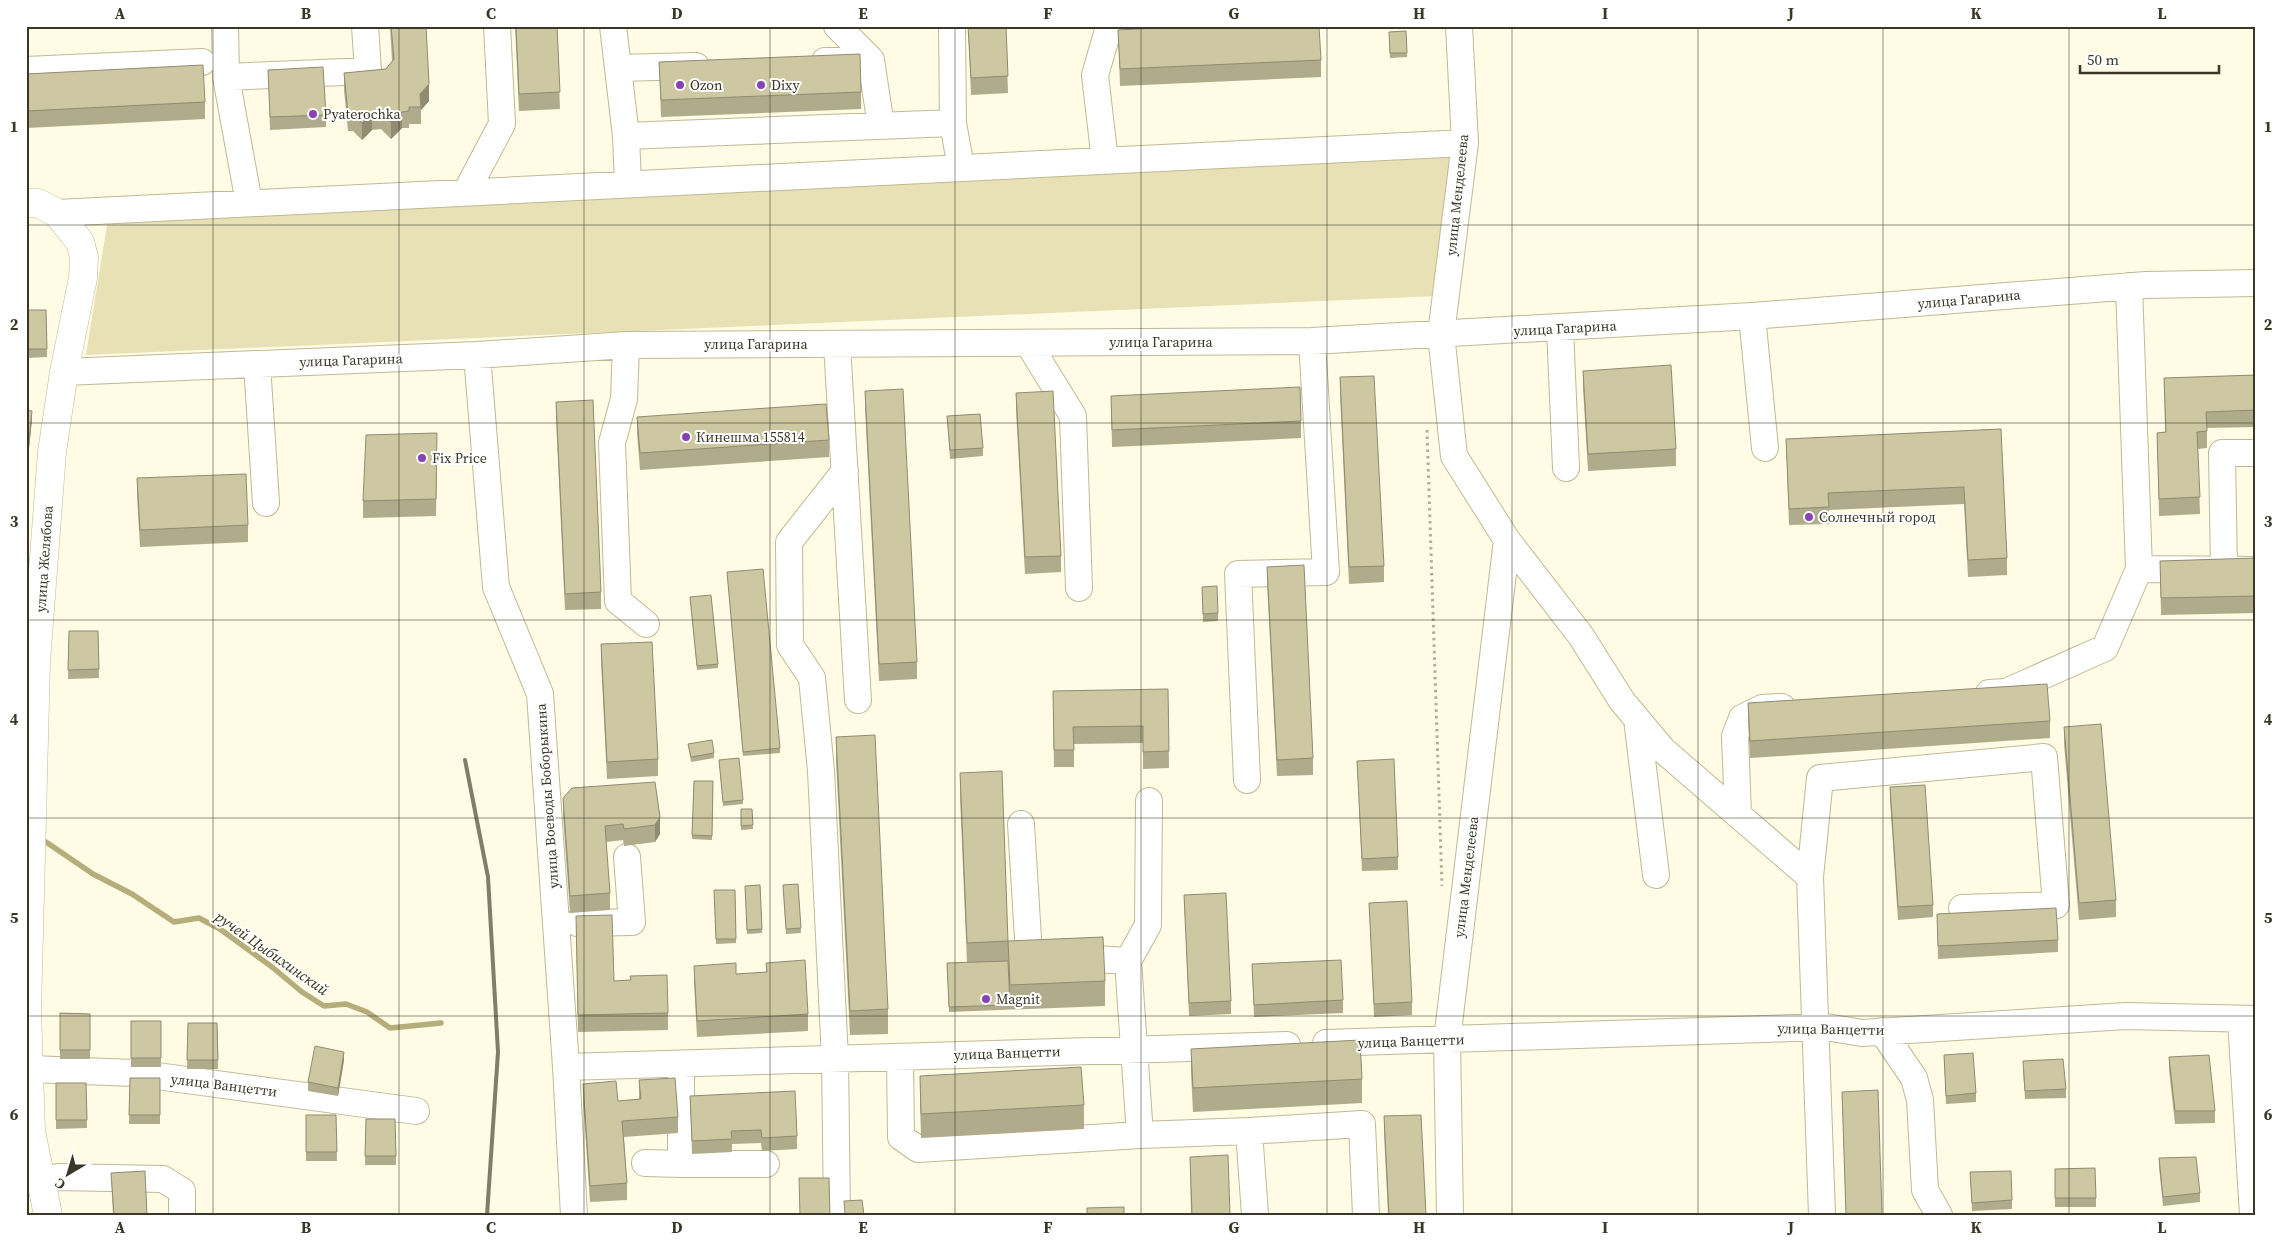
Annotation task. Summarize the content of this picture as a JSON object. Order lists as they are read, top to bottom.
{
  "streets": {
    "main road": ["улица Желябова"],
    "street": [
      "улица Менделеева",
      "улица Гагарина",
      "улица Воеводы Боборыкина",
      "улица Ванцетти"
    ]
  },
  "crossings": [
    ["улица Менделеева", "улица Гагарина"],
    ["улица Менделеева", "улица Ванцетти"],
    ["улица Гагарина", "улица Желябова"],
    ["улица Гагарина", "улица Воеводы Боборыкина"],
    ["улица Желябова", "улица Ванцетти"],
    ["улица Воеводы Боборыкина", "улица Ванцетти"]
  ],
  "water": ["ручей Цыбихинский"],
  "places": [
    "Ozon",
    "Dixy",
    "Pyaterochka",
    "Кинешма 155814",
    "Fix Price",
    "Солнечный город",
    "Magnit"
  ],
  "scale_bar": "50 m",
  "north": "bottom left",
  "grid": {
    "columns": [
      "A",
      "B",
      "C",
      "D",
      "E",
      "F",
      "G",
      "H",
      "I",
      "J",
      "K",
      "L"
    ],
    "rows": [
      "1",
      "2",
      "3",
      "4",
      "5",
      "6"
    ]
  }
}
